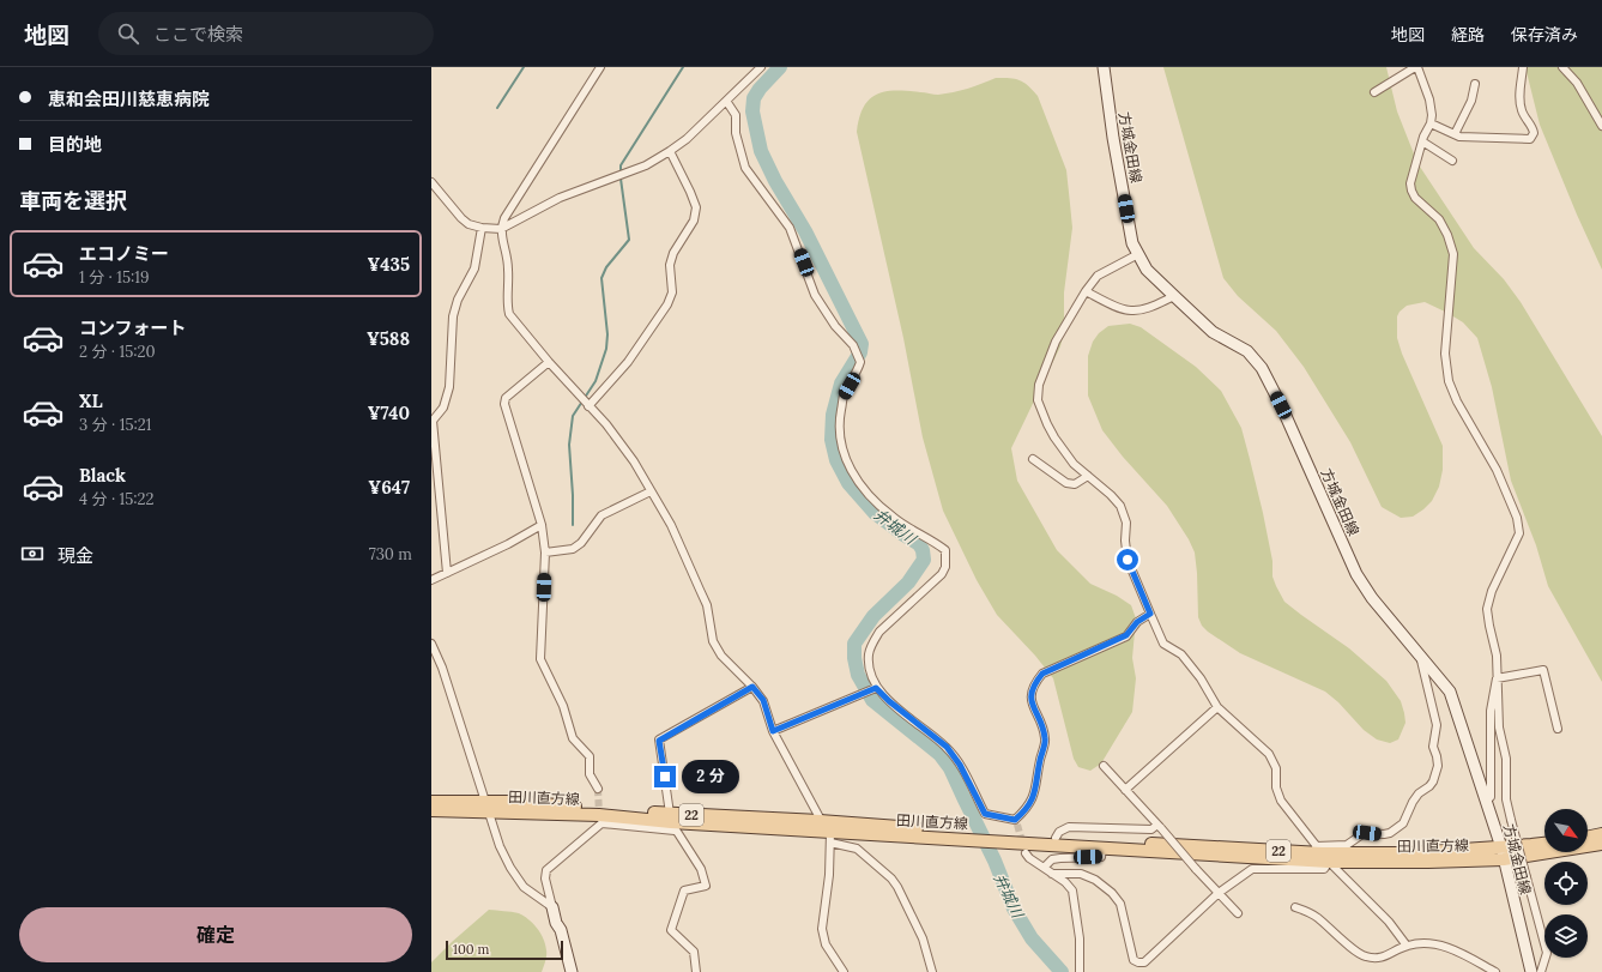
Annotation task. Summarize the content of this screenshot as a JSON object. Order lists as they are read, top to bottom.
{
  "streets": {
    "main road": ["方城金田線", "田川直方線", "22"]
  },
  "crossings": [
    ["方城金田線", "田川直方線"]
  ],
  "water": ["弁城川"],
  "scale_bar": "100 m",
  "north": "bottom right",
  "page": {
    "header": "地図",
    "search": "ここで検索",
    "nav": ["地図", "経路", "保存済み"],
    "banner": ["恵和会田川慈恵病院", "目的地"],
    "heading": "車両を選択",
    "list": [
      {
        "name": "エコノミー",
        "note": "1 分 · 15:19",
        "value": "¥435"
      },
      {
        "name": "コンフォート",
        "note": "2 分 · 15:20",
        "value": "¥588"
      },
      {
        "name": "XL",
        "note": "3 分 · 15:21",
        "value": "¥740"
      },
      {
        "name": "Black",
        "note": "4 分 · 15:22",
        "value": "¥647"
      }
    ],
    "pay": ["現金", "730 m"],
    "bubble": "2 分",
    "buttons": "確定",
    "scale": "100 m"
  }
}
